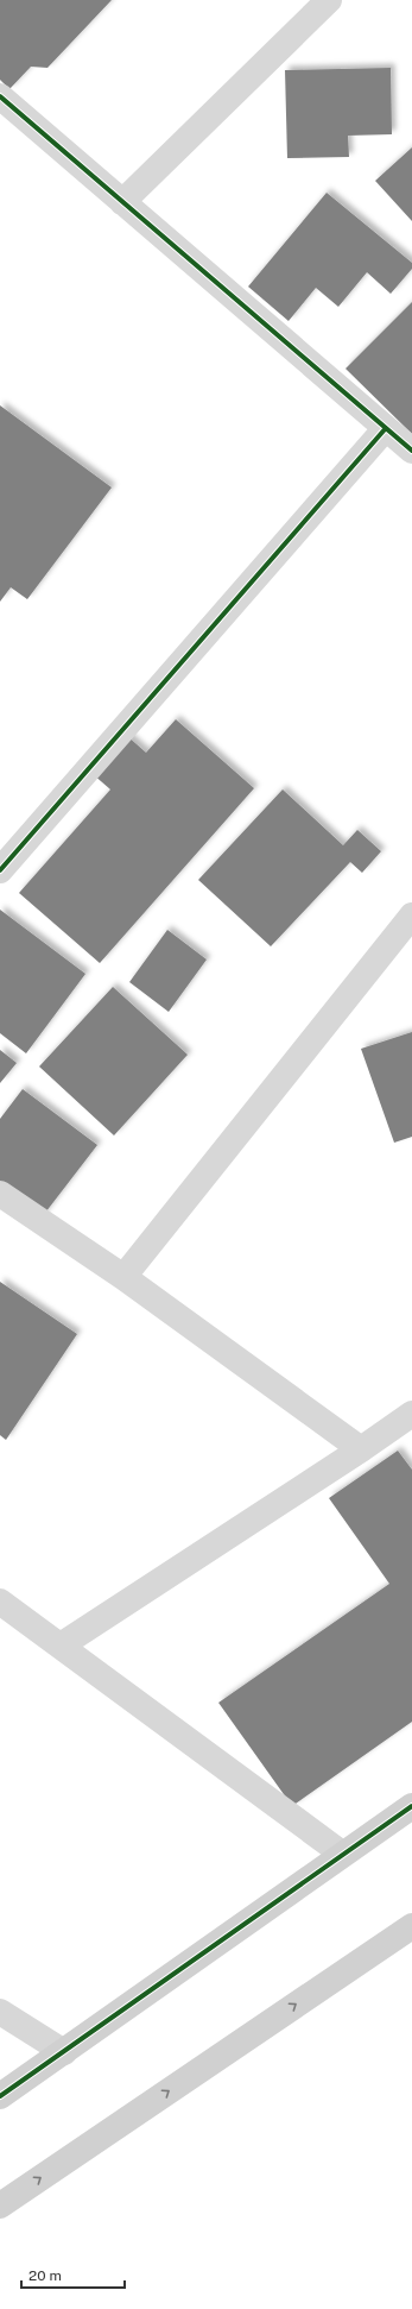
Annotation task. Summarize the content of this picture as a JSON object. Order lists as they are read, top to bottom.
{
  "scale_bar": "20 m"
}
